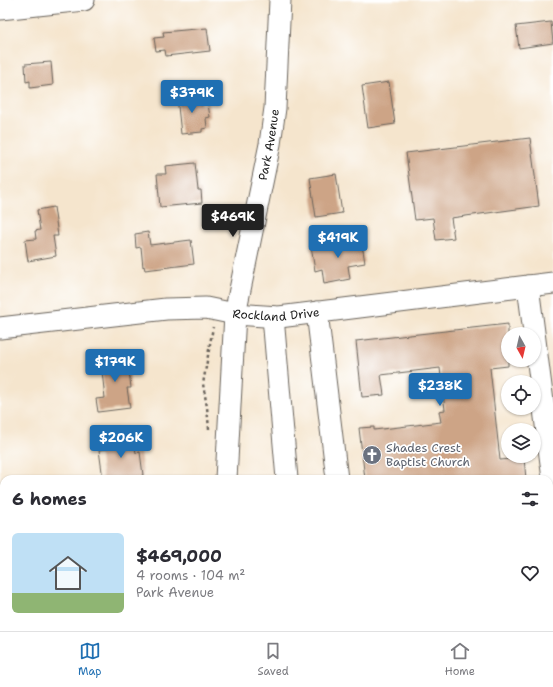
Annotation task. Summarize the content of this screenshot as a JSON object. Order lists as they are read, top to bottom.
{
  "streets": {
    "street": ["Park Avenue", "Rockland Drive"]
  },
  "crossings": [
    ["Park Avenue", "Rockland Drive"]
  ],
  "places": {
    "church": ["Shades Crest Baptist Church"]
  },
  "north": "bottom",
  "page": {
    "price": [
      "$379K",
      "$469K",
      "$419K",
      "$179K",
      "$238K",
      "$206K"
    ],
    "heading": "6 homes",
    "list": [
      {
        "name": "$469,000",
        "note": "4 rooms · 104 m² · Park Avenue"
      }
    ],
    "tabs": ["Map", "Saved", "Home"]
  }
}
